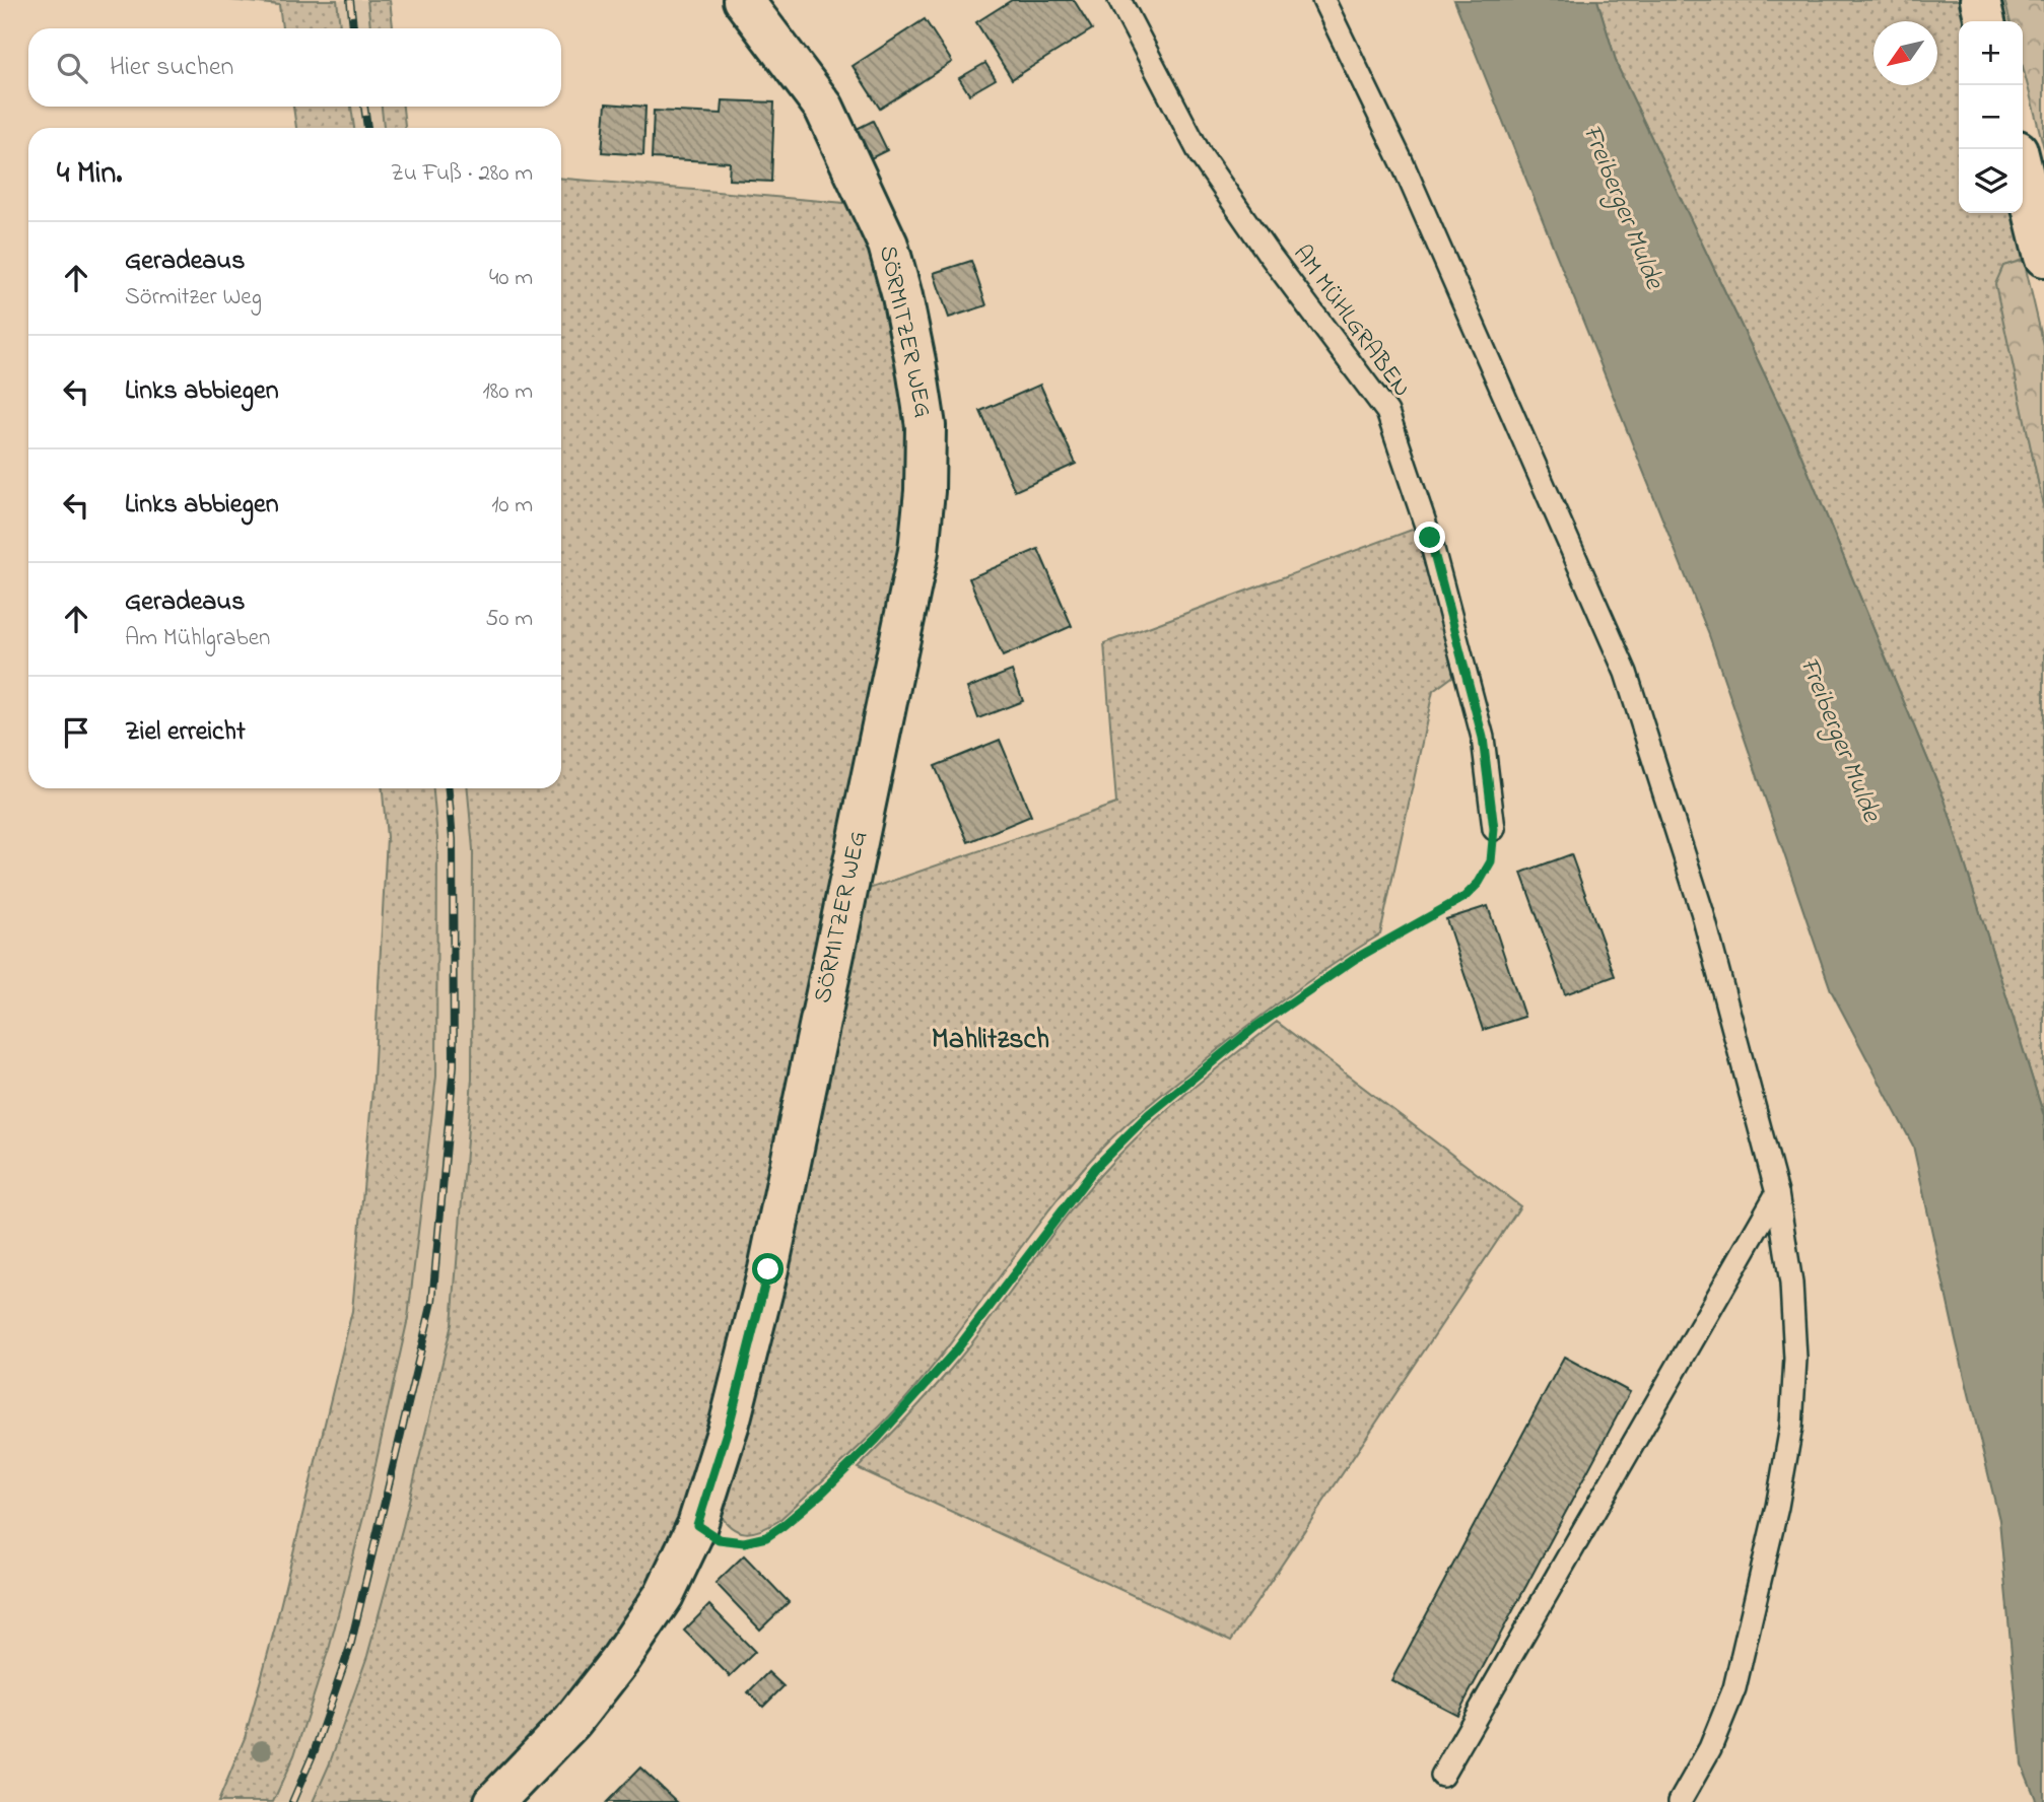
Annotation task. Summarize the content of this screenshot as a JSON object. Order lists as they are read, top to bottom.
{
  "streets": {
    "street": ["SÖRMITZER WEG"],
    "lane": ["AM MÜHLGRABEN"]
  },
  "districts": ["Mahlitzsch"],
  "water": ["Freiberger Mulde"],
  "north": "bottom left",
  "page": {
    "map_buttons": ["+", "−"],
    "search": "Hier suchen",
    "heading": ["4 Min.", "Zu Fuß · 280 m"],
    "list": [
      ["Geradeaus", "Sörmitzer Weg", "40 m"],
      ["Links abbiegen", "180 m"],
      ["Links abbiegen", "10 m"],
      ["Geradeaus", "Am Mühlgraben", "50 m"],
      "Ziel erreicht"
    ]
  }
}
